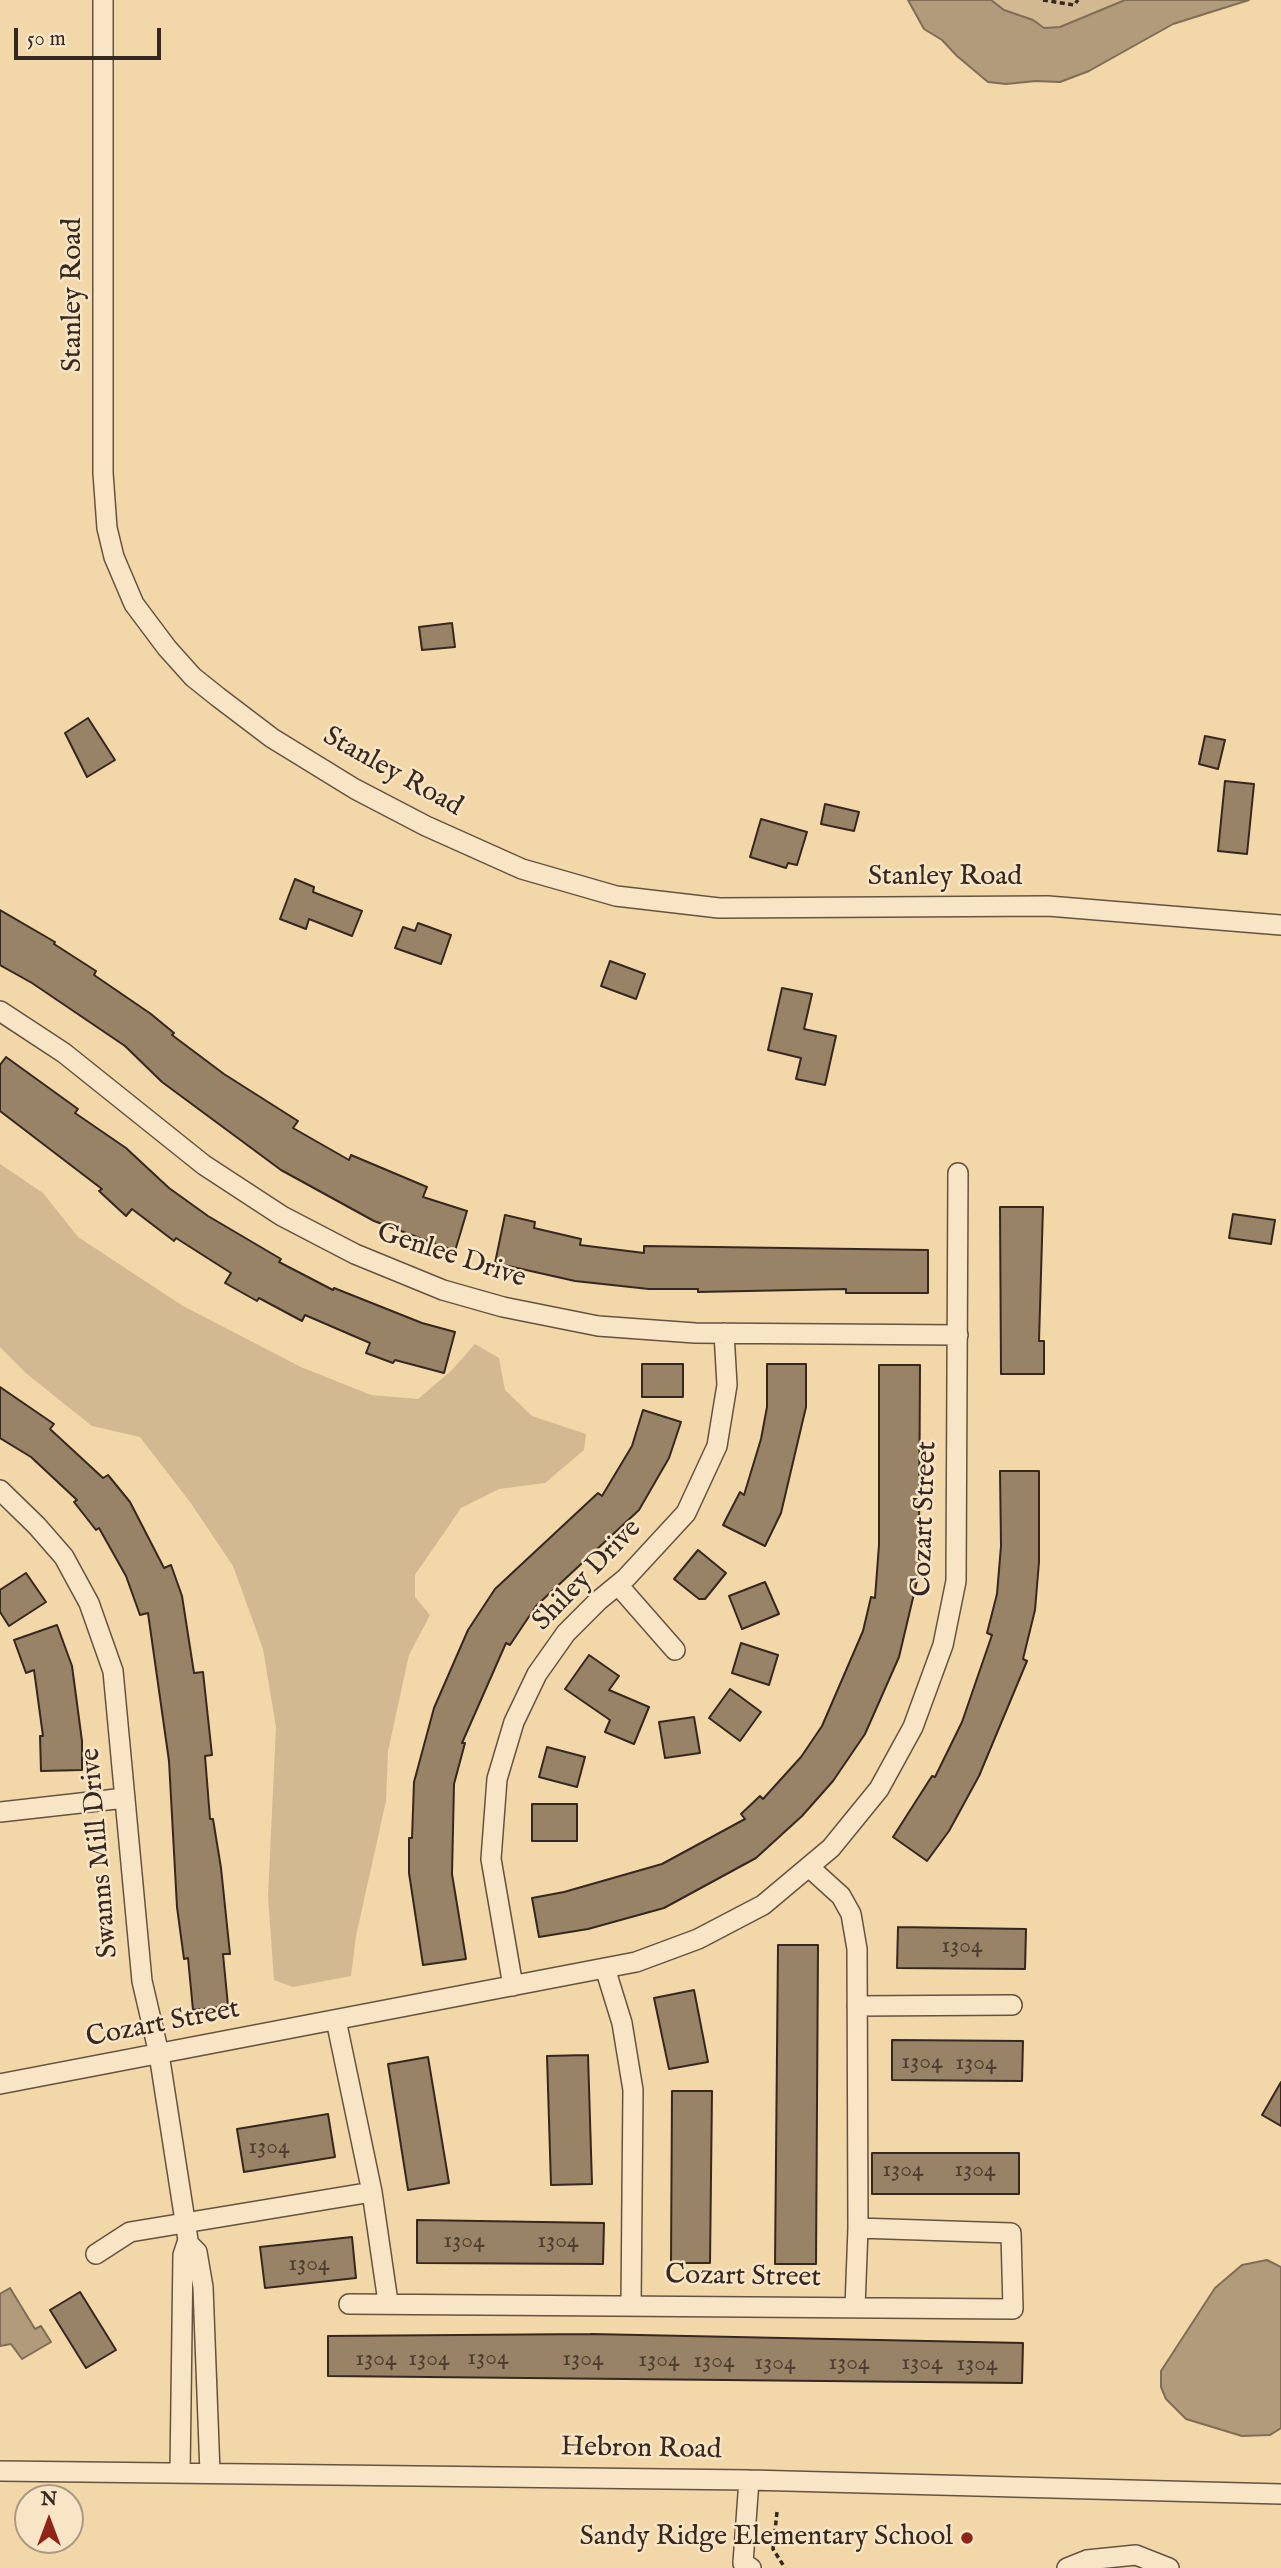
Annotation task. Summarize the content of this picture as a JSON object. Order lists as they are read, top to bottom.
{
  "streets": {
    "street": [
      "Stanley Road",
      "Genlee Drive",
      "Cozart Street",
      "Shiley Drive",
      "Swanns Mill Drive",
      "Hebron Road"
    ]
  },
  "crossings": [
    ["Genlee Drive", "Cozart Street"],
    ["Genlee Drive", "Shiley Drive"],
    ["Cozart Street", "Shiley Drive"],
    ["Cozart Street", "Swanns Mill Drive"],
    ["Swanns Mill Drive", "Hebron Road"]
  ],
  "places": ["Sandy Ridge Elementary School"],
  "house_numbers": [
    "1304",
    "1304",
    "1304",
    "1304",
    "1304",
    "1304",
    "1304",
    "1304",
    "1304",
    "1304",
    "1304",
    "1304",
    "1304",
    "1304",
    "1304",
    "1304",
    "1304",
    "1304",
    "1304"
  ],
  "scale_bar": "50 m",
  "north": "top"
}
